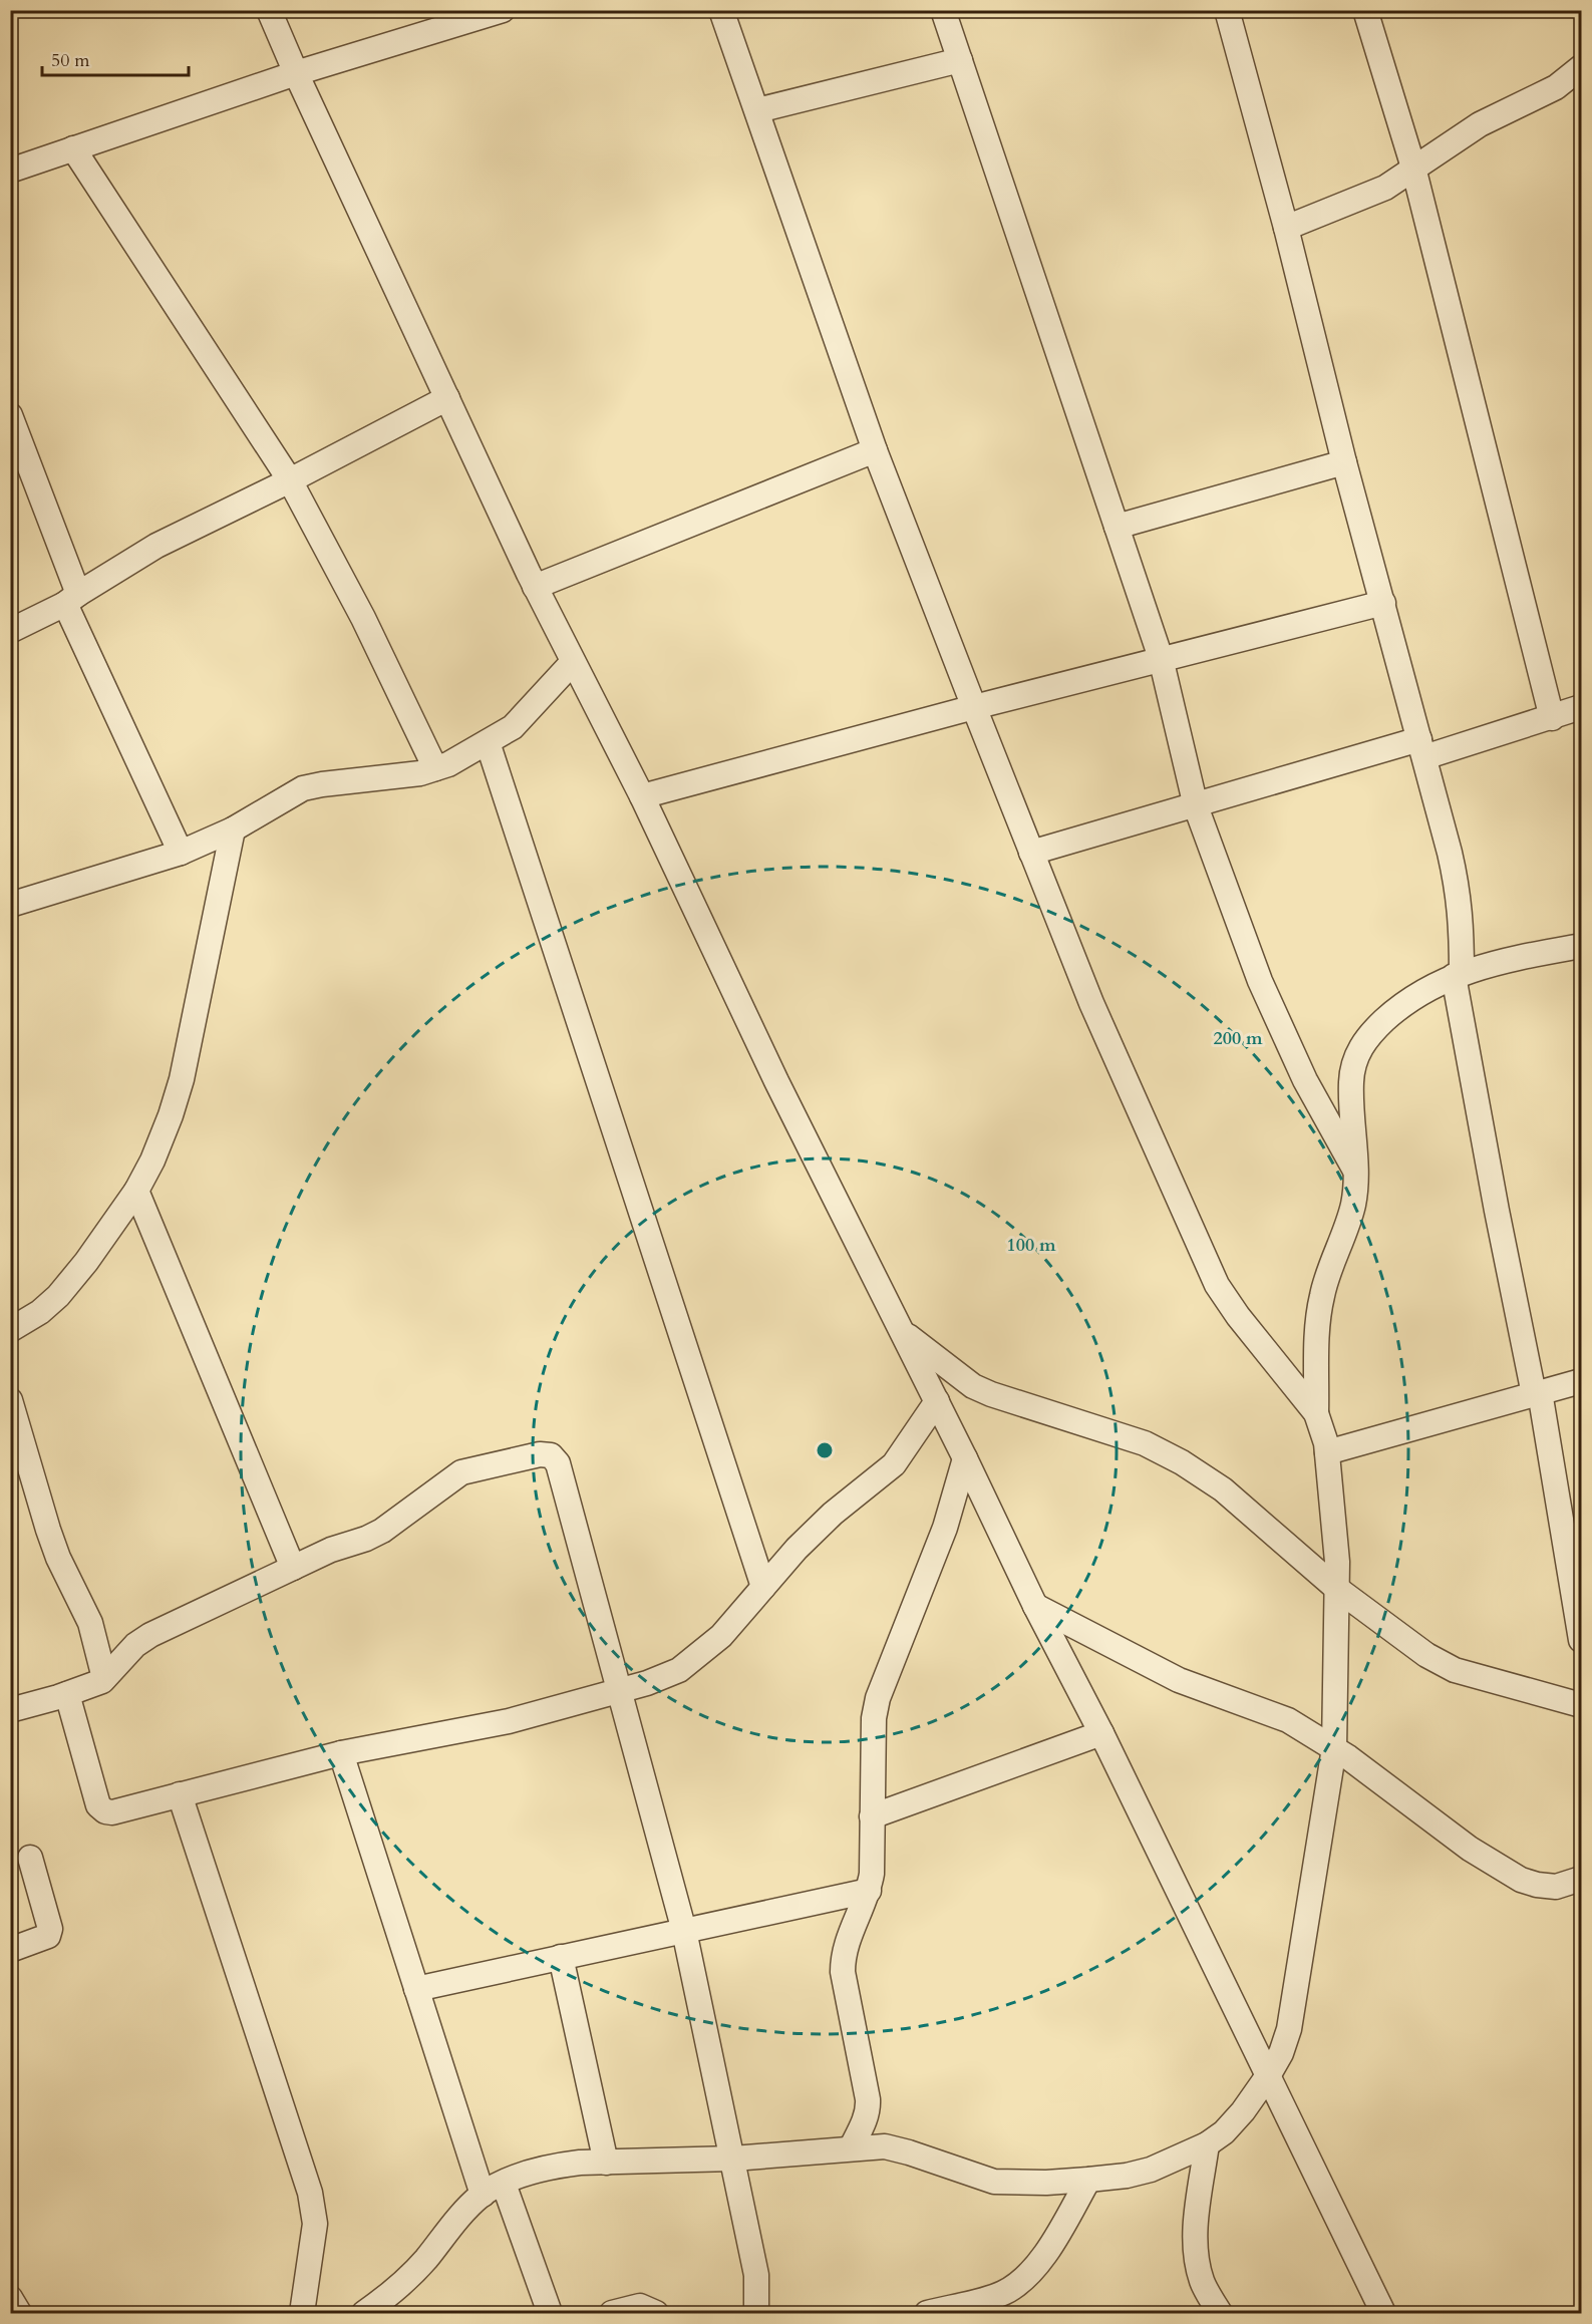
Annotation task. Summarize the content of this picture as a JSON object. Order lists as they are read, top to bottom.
{
  "scale_bar": "50 m",
  "rings": ["200 m", "100 m"]
}
